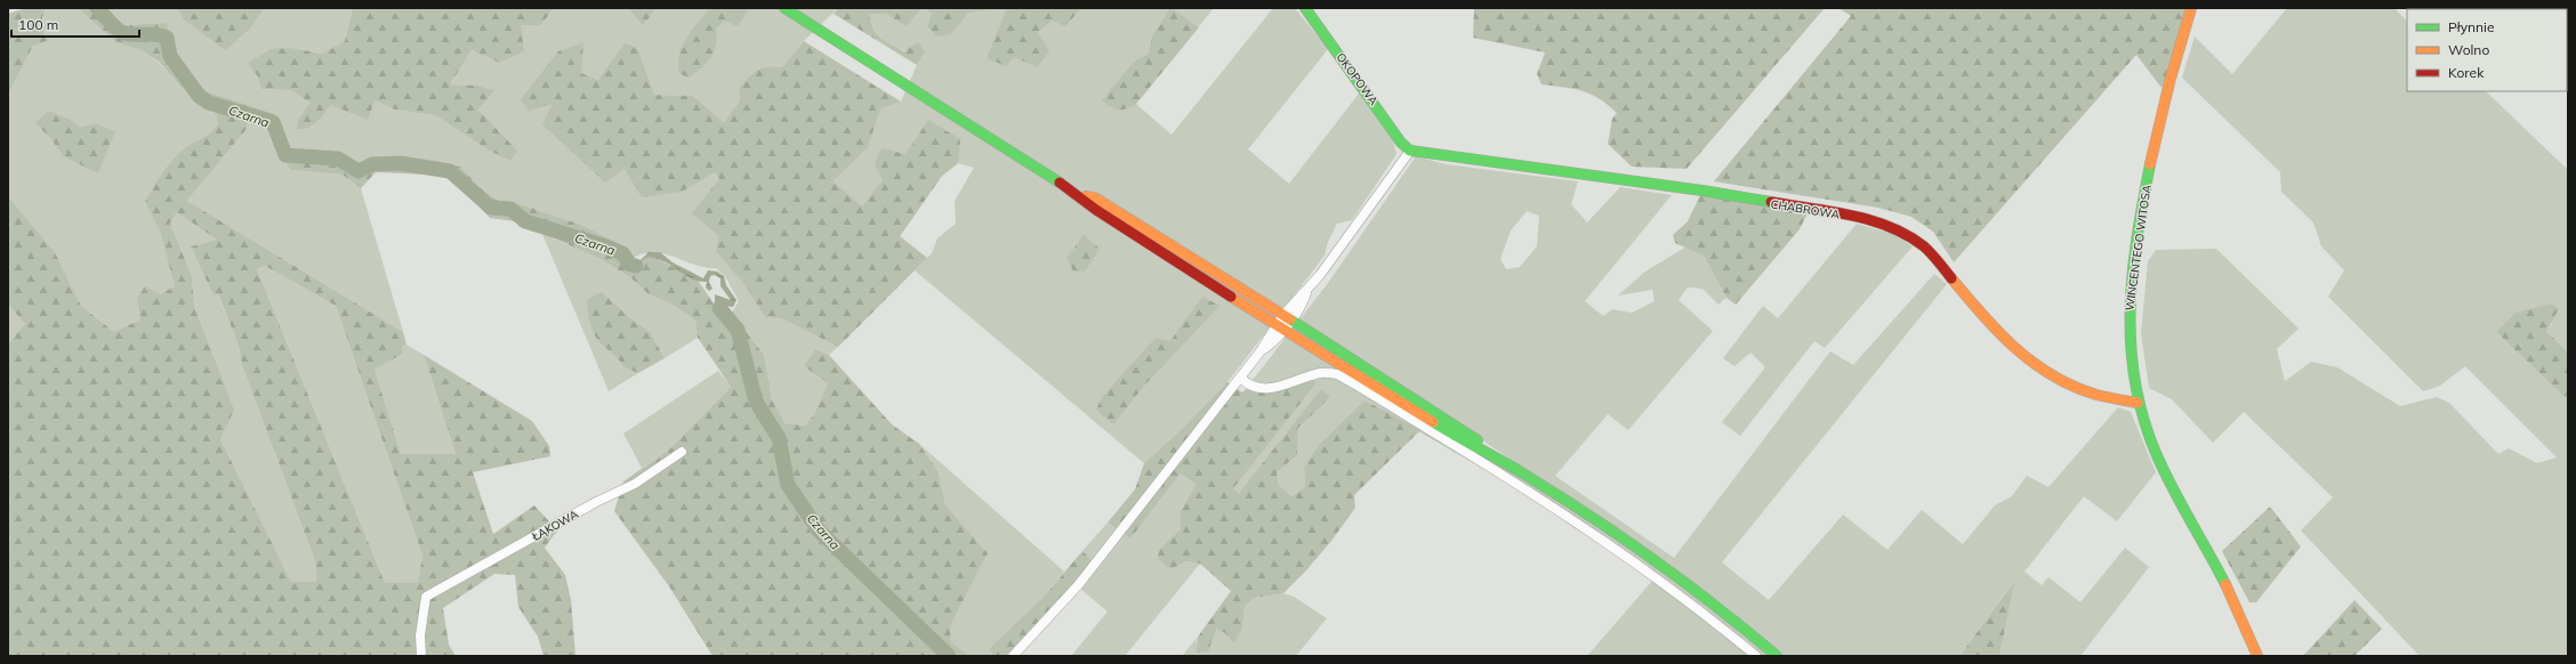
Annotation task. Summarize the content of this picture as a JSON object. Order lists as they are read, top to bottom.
{
  "streets": {
    "main road": ["OKOPOWA", "CHABROWA", "WINCENTEGO WITOSA"],
    "street": ["ŁĄKOWA"]
  },
  "crossings": [
    ["OKOPOWA", "CHABROWA"],
    ["CHABROWA", "WINCENTEGO WITOSA"]
  ],
  "water": ["Czarna"],
  "legend": ["Płynnie", "Wolno", "Korek"],
  "scale_bar": "100 m"
}
